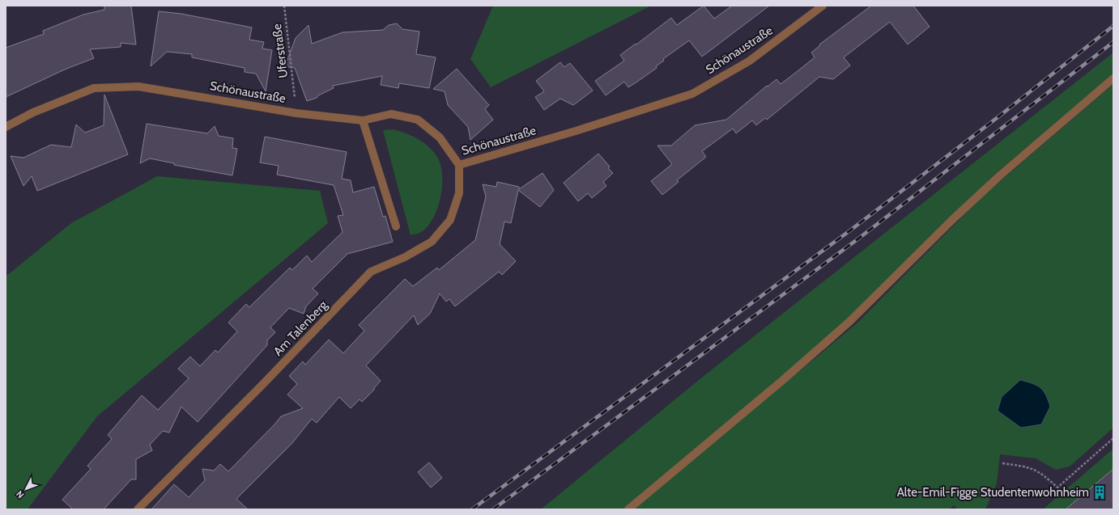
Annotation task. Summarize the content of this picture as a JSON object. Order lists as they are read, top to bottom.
{
  "streets": {
    "street": ["Schönaustraße", "Am Talenberg"],
    "path": ["Uferstraße"]
  },
  "crossings": [
    ["Schönaustraße", "Uferstraße"],
    ["Schönaustraße", "Am Talenberg"]
  ],
  "places": {
    "building": ["Alte-Emil-Figge Studentenwohnheim"]
  },
  "north": "bottom left"
}
